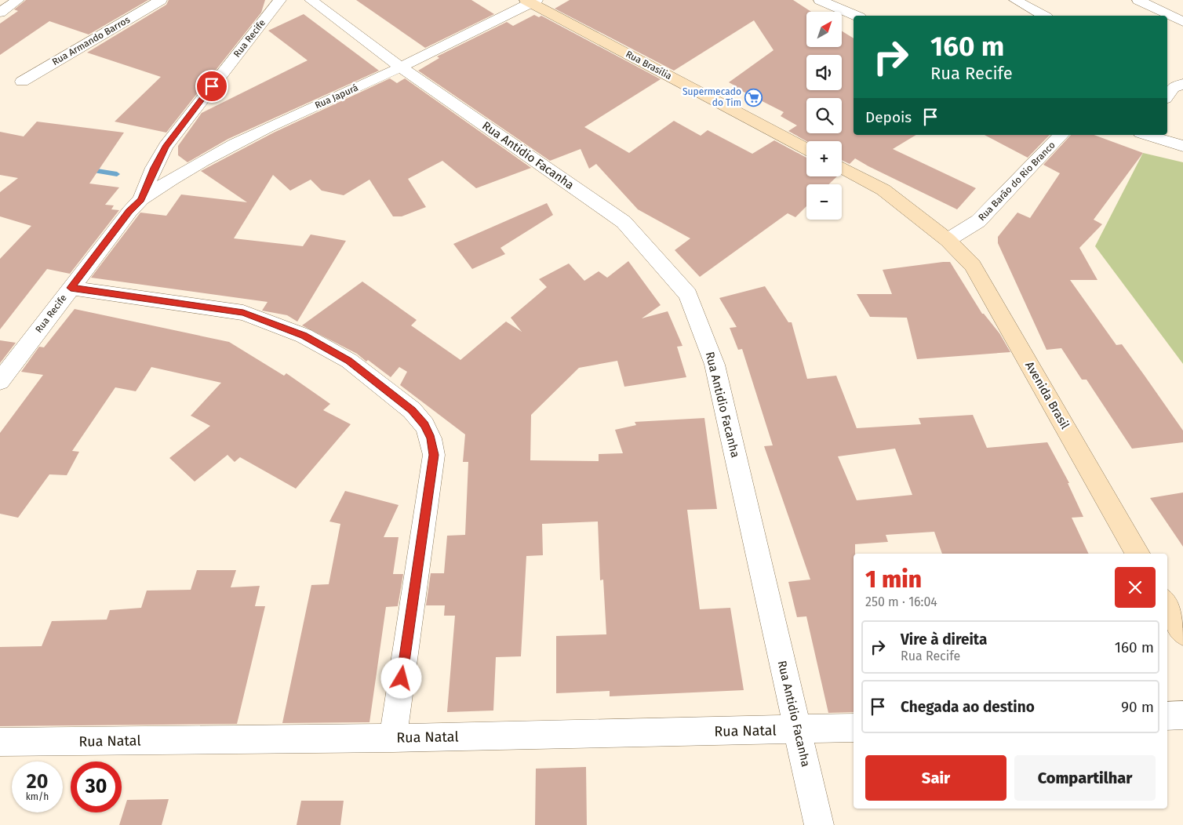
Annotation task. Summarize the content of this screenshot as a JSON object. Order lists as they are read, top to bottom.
{
  "streets": {
    "street": [
      "Rua Recife",
      "Rua Armando Barros",
      "Rua Brasília",
      "Rua Japurá",
      "Rua Antidio Facanha",
      "Rua Barão do Rio Branco",
      "Avenida Brasil",
      "Rua Natal"
    ]
  },
  "crossings": [
    ["Rua Recife", "Rua Japurá"],
    ["Rua Brasília", "Rua Japurá"],
    ["Rua Japurá", "Rua Antidio Facanha"],
    ["Rua Antidio Facanha", "Rua Natal"],
    ["Rua Barão do Rio Branco", "Avenida Brasil"]
  ],
  "places": {
    "supermarket": ["Supermecado do Tim"]
  },
  "north": "top right",
  "page": {
    "map_buttons": ["+", "−"],
    "turn": ["160 m", "Rua Recife"],
    "then": "Depois",
    "heading": ["1 min", "250 m · 16:04"],
    "list": [
      {
        "name": "Vire à direita",
        "note": "Rua Recife",
        "value": "160 m"
      },
      {
        "name": "Chegada ao destino",
        "value": "90 m"
      }
    ],
    "buttons": ["Sair", "Compartilhar"],
    "speed": "20 km/h",
    "limit": "30"
  }
}
